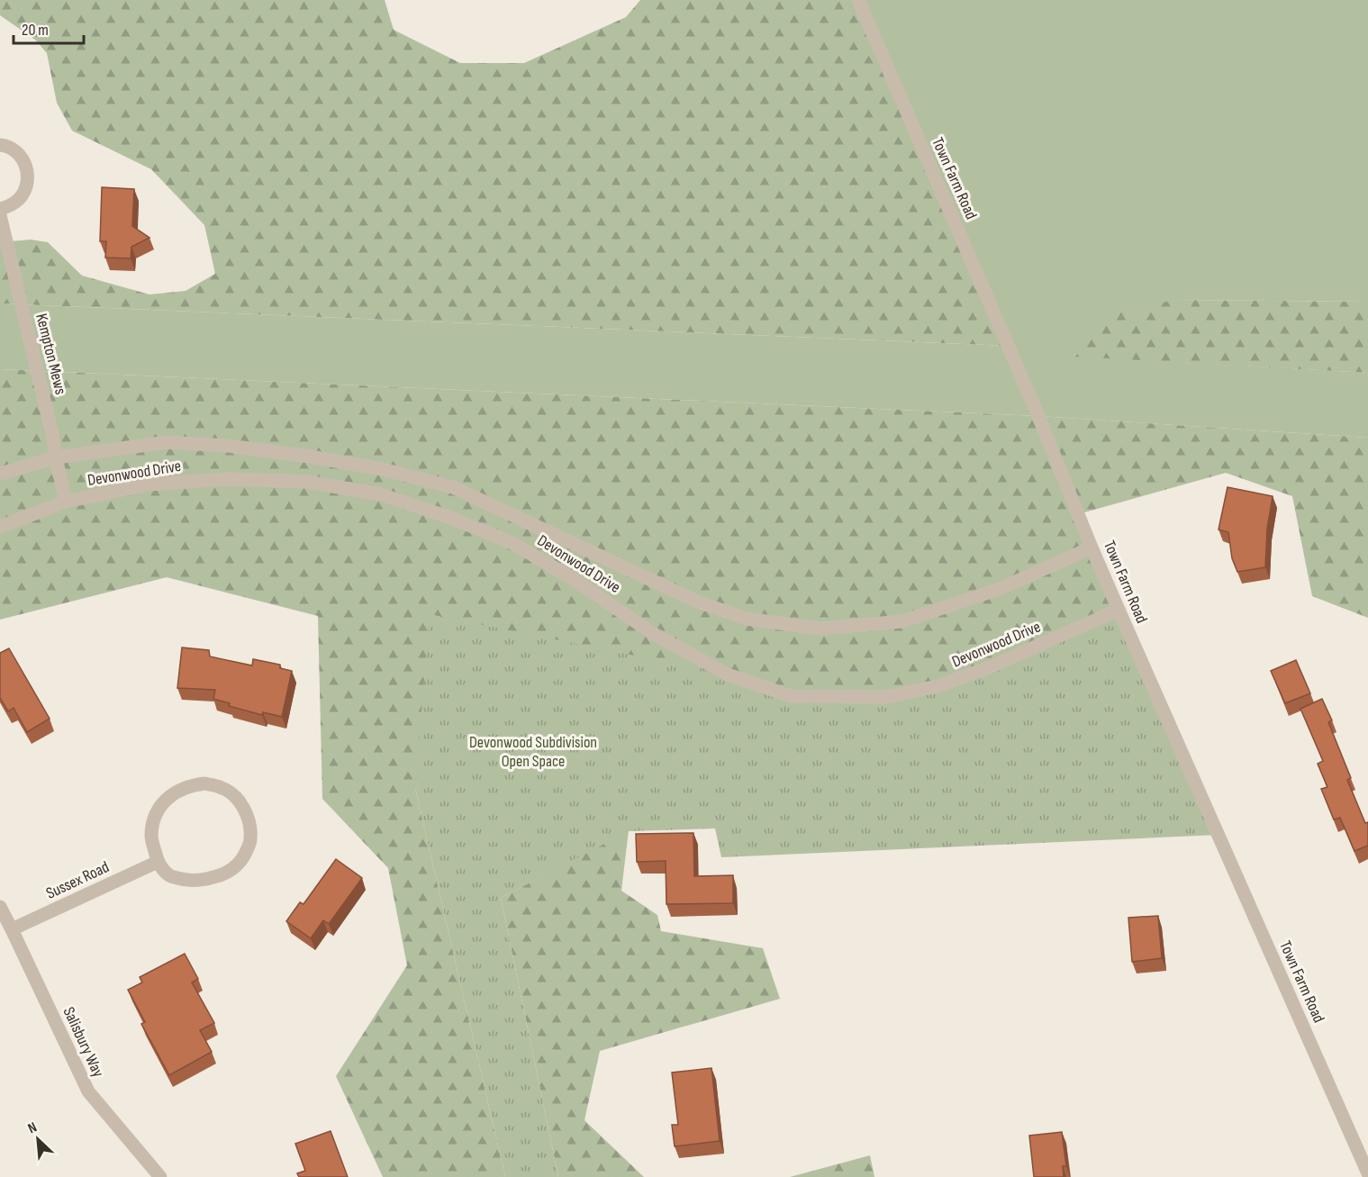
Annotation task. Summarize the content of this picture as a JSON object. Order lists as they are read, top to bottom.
{
  "streets": {
    "street": [
      "Town Farm Road",
      "Kempton Mews",
      "Devonwood Drive",
      "Sussex Road",
      "Salisbury Way"
    ]
  },
  "crossings": [
    ["Town Farm Road", "Devonwood Drive"],
    ["Kempton Mews", "Devonwood Drive"],
    ["Sussex Road", "Salisbury Way"]
  ],
  "parks": ["Devonwood Subdivision Open Space"],
  "scale_bar": "20 m",
  "north": "top left"
}
